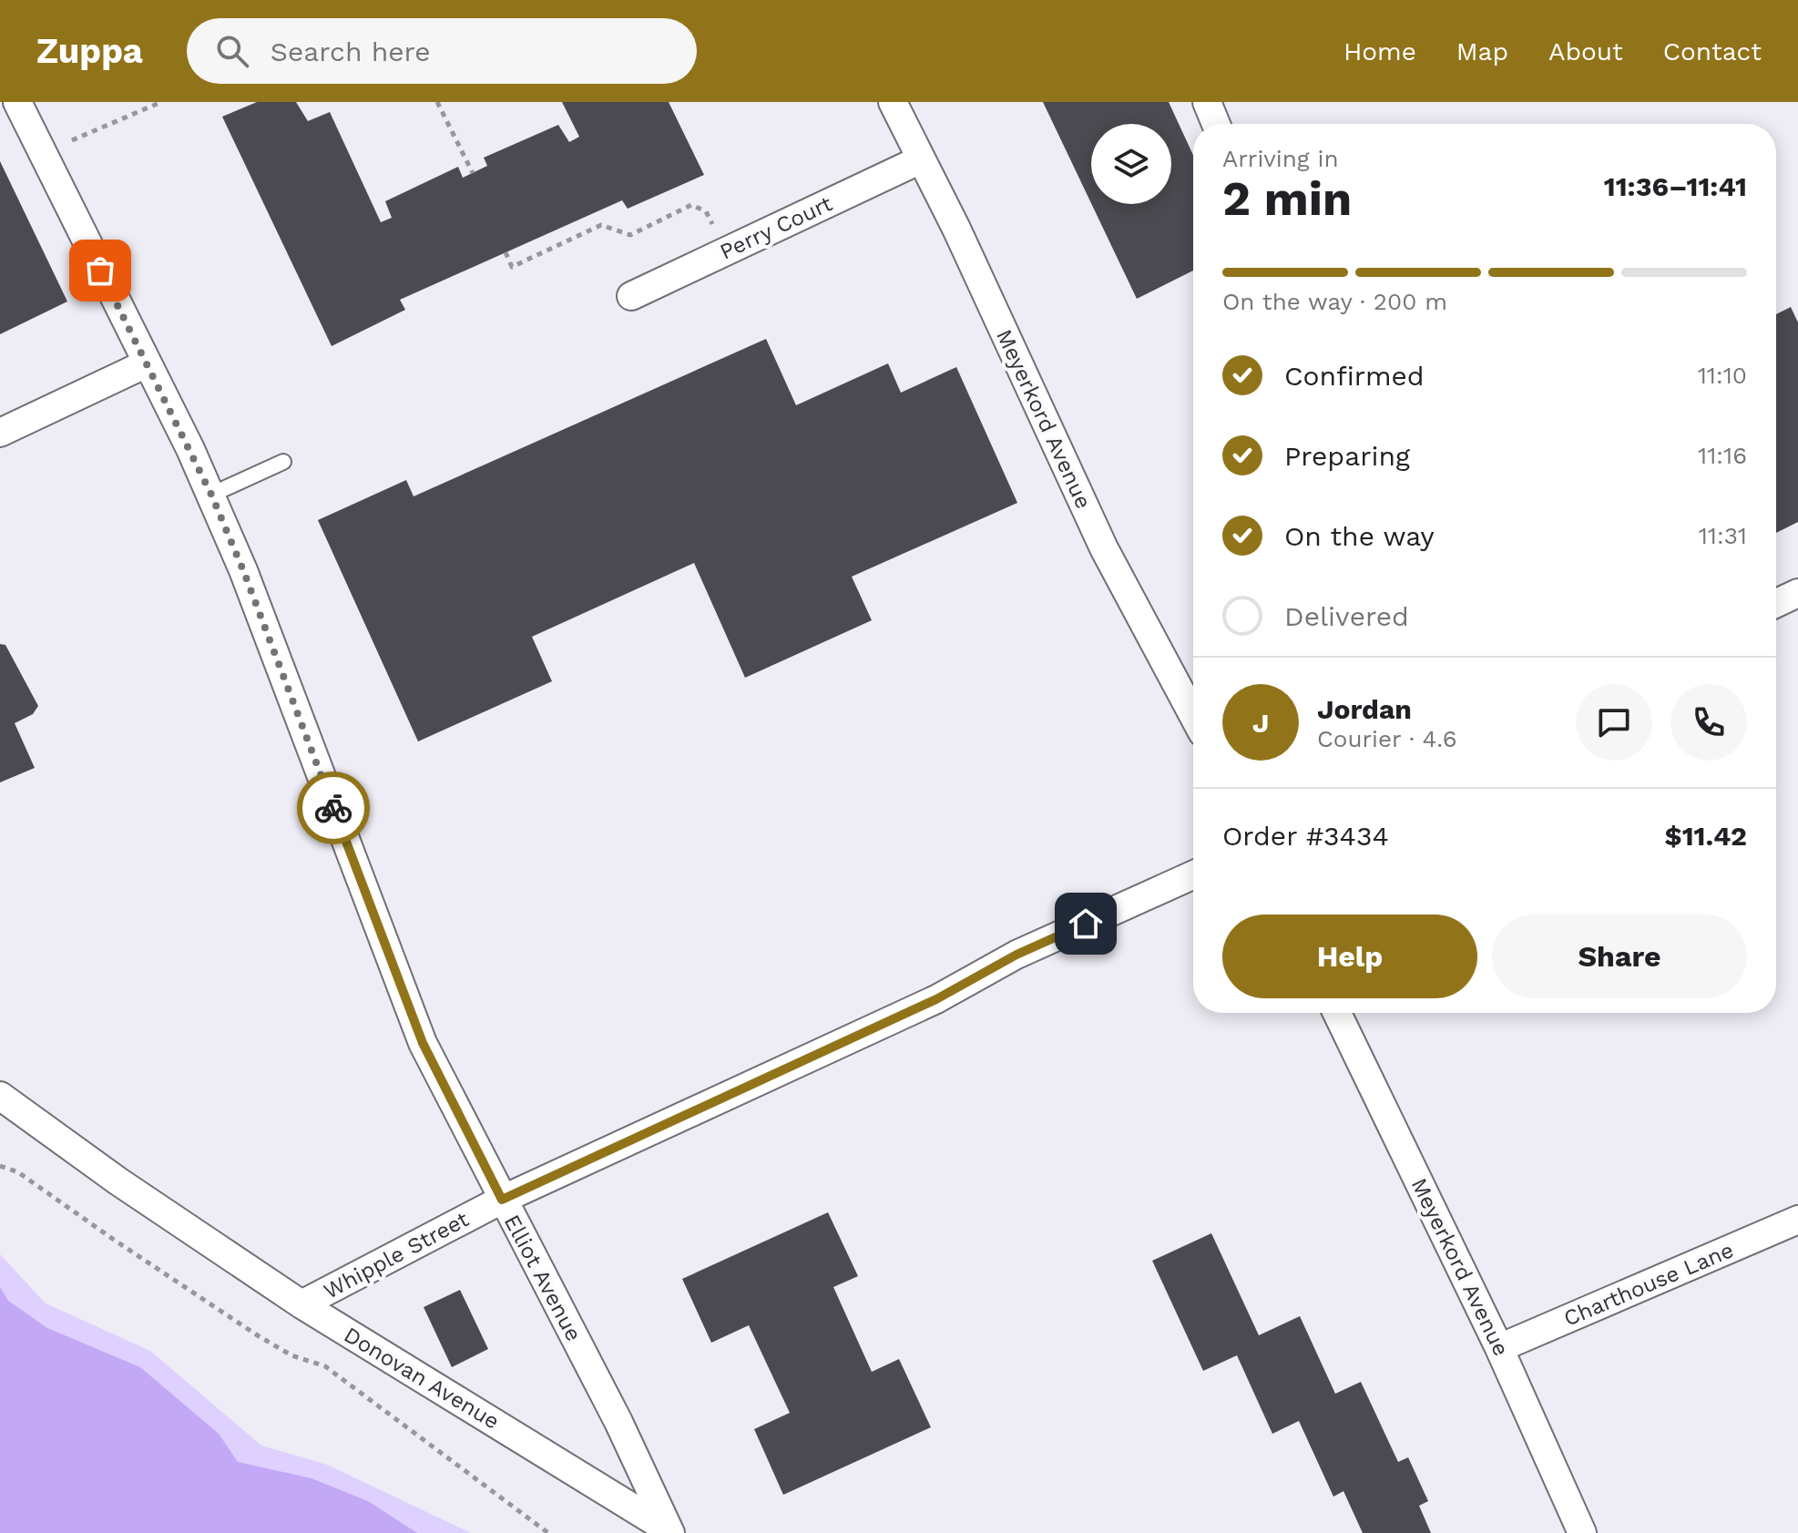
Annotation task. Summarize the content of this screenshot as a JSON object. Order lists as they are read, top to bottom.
{
  "streets": {
    "street": [
      "Perry Court",
      "Meyerkord Avenue",
      "Whipple Street",
      "Elliot Avenue",
      "Charthouse Lane",
      "Donovan Avenue"
    ]
  },
  "crossings": [
    ["Perry Court", "Meyerkord Avenue"],
    ["Meyerkord Avenue", "Charthouse Lane"],
    ["Whipple Street", "Elliot Avenue"],
    ["Whipple Street", "Donovan Avenue"],
    ["Elliot Avenue", "Donovan Avenue"]
  ],
  "page": {
    "header": "Zuppa",
    "search": "Search here",
    "nav": [
      "Home",
      "Map",
      "About",
      "Contact"
    ],
    "heading": ["2 min", "Arriving in", "11:36–11:41"],
    "panel": [
      "Jordan",
      "Courier · 4.6",
      "Order #3434",
      "$11.42"
    ],
    "bar": "On the way · 200 m",
    "list": [
      ["Confirmed", "11:10"],
      ["Preparing", "11:16"],
      ["On the way", "11:31"],
      "Delivered"
    ],
    "round": "J",
    "buttons": ["Help", "Share"]
  }
}
